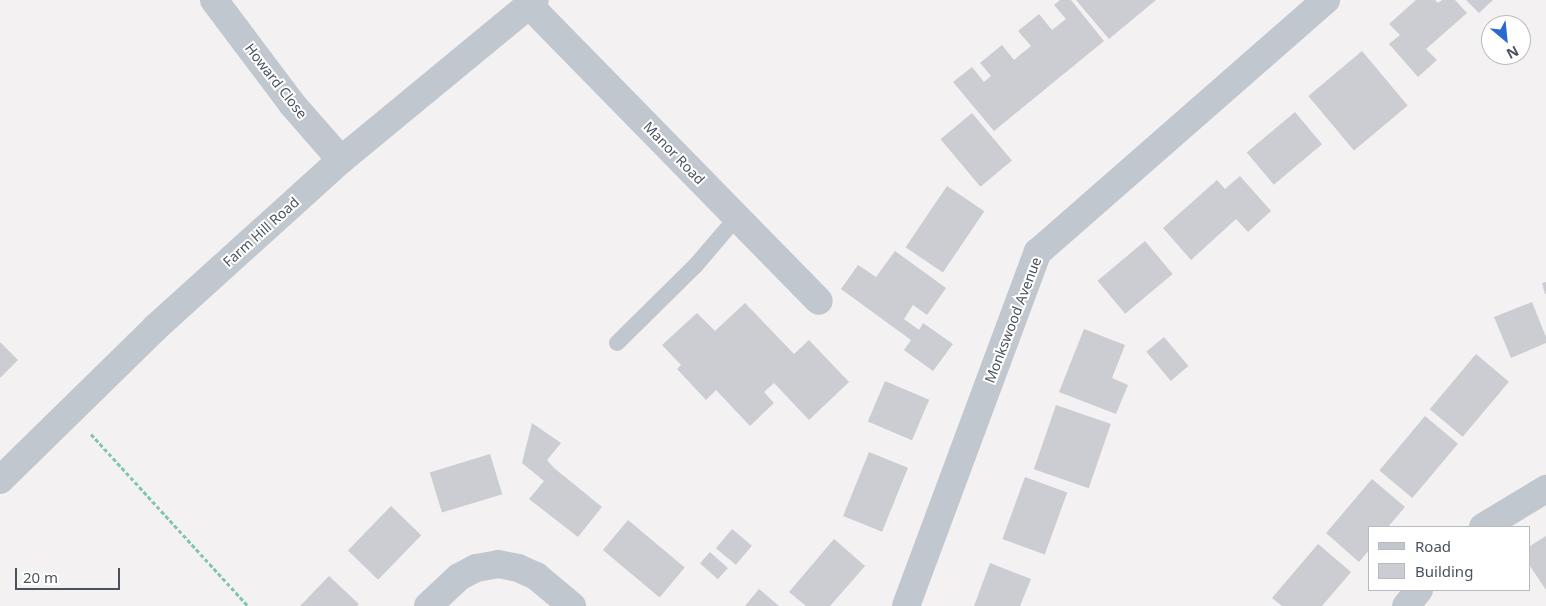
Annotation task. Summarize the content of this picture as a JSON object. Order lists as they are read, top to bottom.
{
  "streets": {
    "street": [
      "Howard Close",
      "Manor Road",
      "Farm Hill Road",
      "Monkswood Avenue"
    ]
  },
  "crossings": [
    ["Howard Close", "Farm Hill Road"],
    ["Manor Road", "Farm Hill Road"]
  ],
  "legend": ["Road", "Building"],
  "scale_bar": "20 m",
  "north": "bottom right"
}
